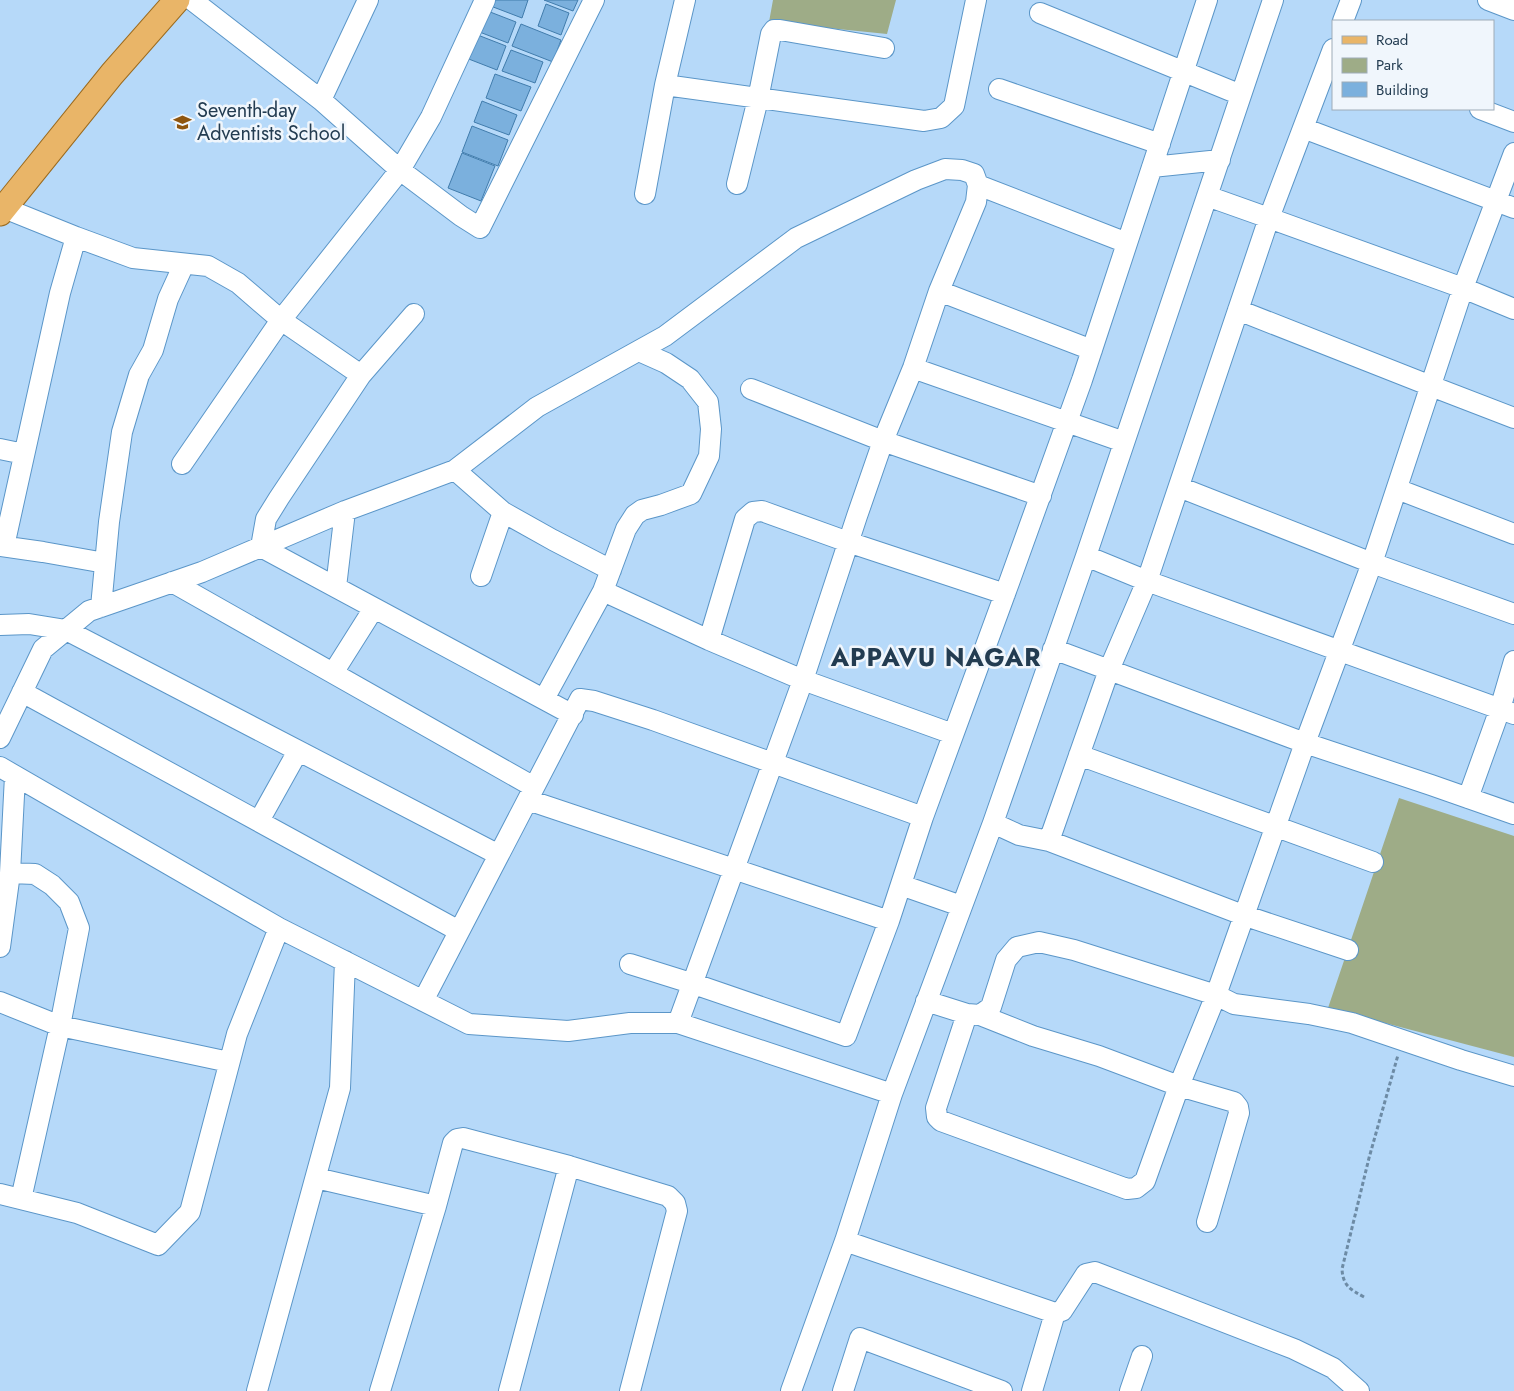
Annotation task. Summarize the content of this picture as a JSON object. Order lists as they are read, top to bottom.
{
  "districts": ["APPAVU NAGAR"],
  "places": {
    "school or university": ["Seventh-day Adventists School"]
  },
  "legend": ["Road", "Park", "Building"]
}
